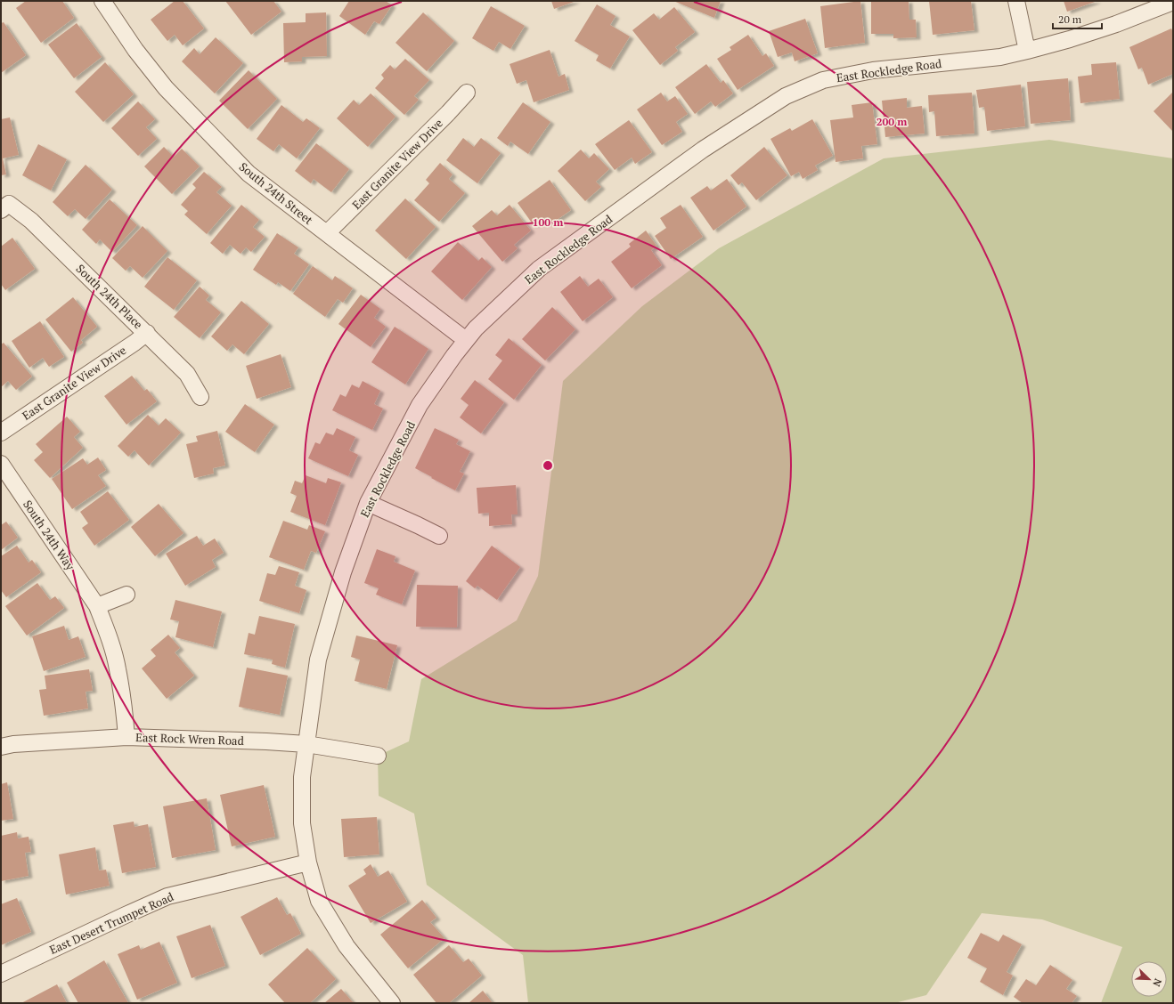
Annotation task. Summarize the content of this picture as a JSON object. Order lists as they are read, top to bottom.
{
  "streets": {
    "street": [
      "East Rockledge Road",
      "East Granite View Drive",
      "South 24th Street",
      "South 24th Place",
      "South 24th Way",
      "East Rock Wren Road",
      "East Desert Trumpet Road"
    ]
  },
  "crossings": [
    ["East Rockledge Road", "South 24th Street"],
    ["East Rockledge Road", "East Rock Wren Road"],
    ["East Granite View Drive", "South 24th Street"],
    ["East Granite View Drive", "South 24th Place"],
    ["South 24th Way", "East Rock Wren Road"]
  ],
  "scale_bar": "20 m",
  "north": "bottom right",
  "rings": ["200 m", "100 m"]
}
